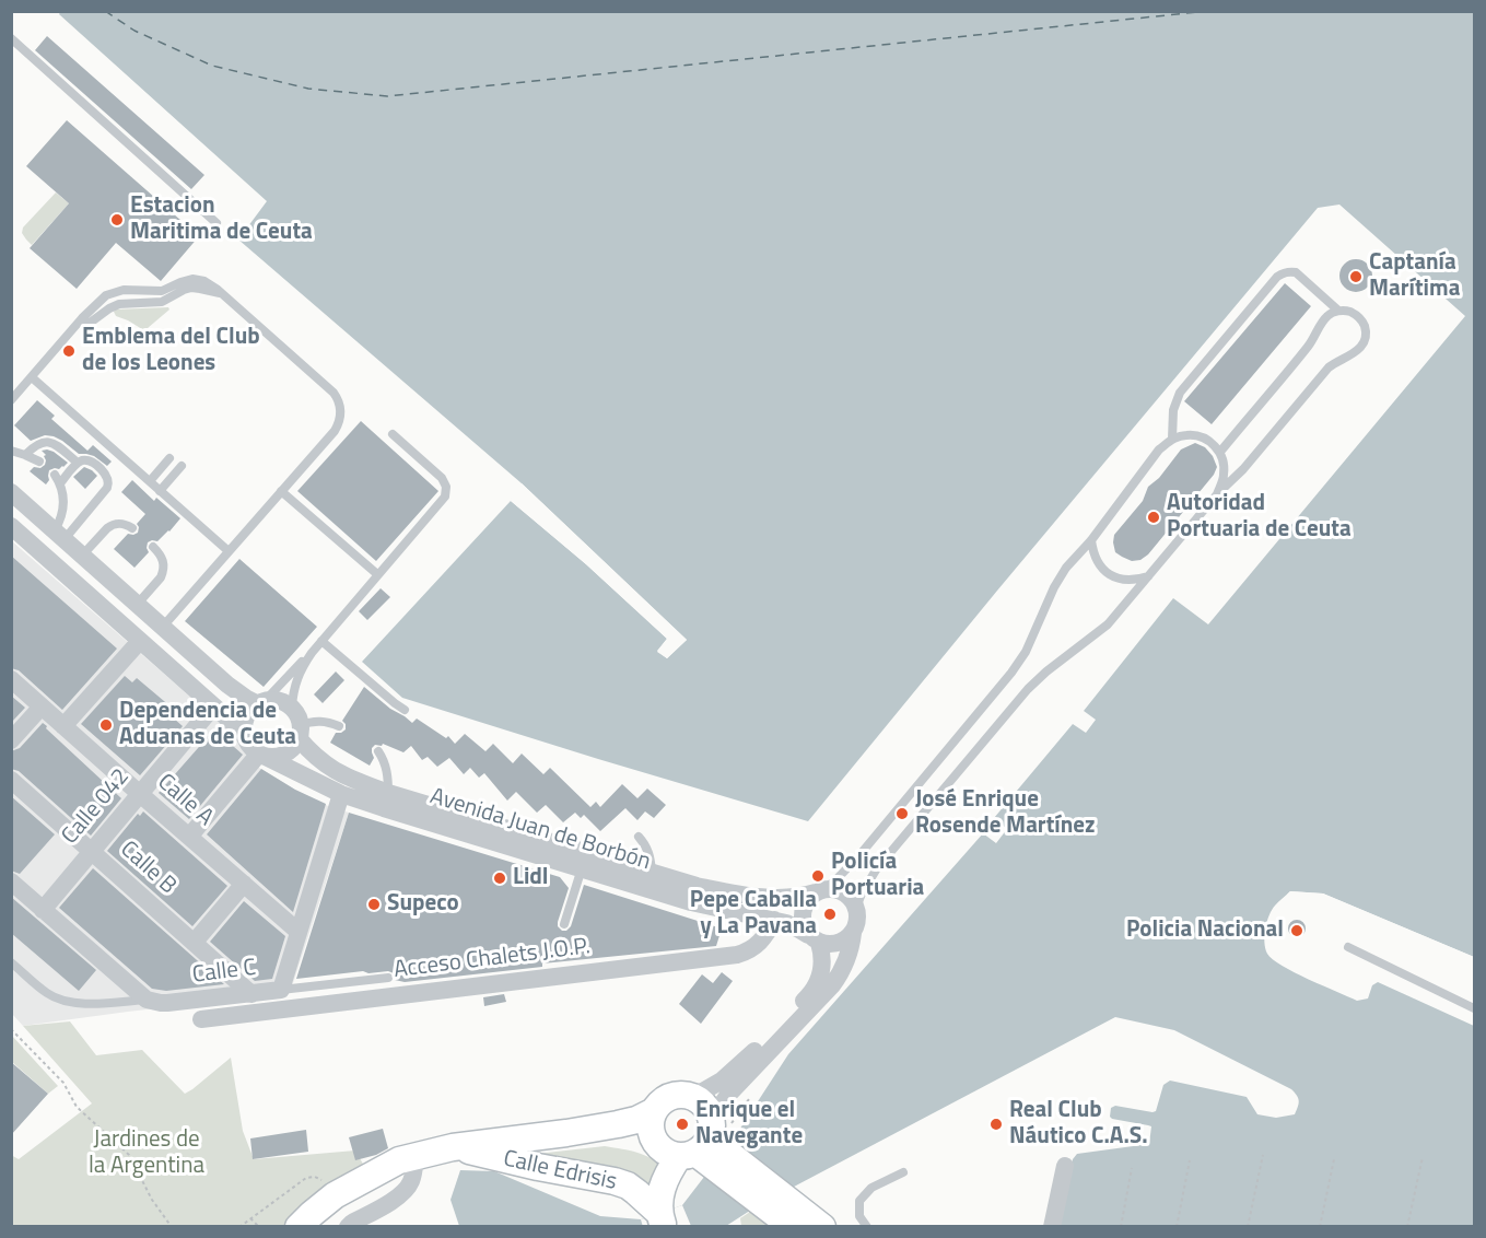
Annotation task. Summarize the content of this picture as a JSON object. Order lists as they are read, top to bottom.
{
  "streets": {
    "main road": ["Calle Edrisis"],
    "street": [
      "Calle A",
      "Calle 042",
      "Avenida Juan de Borbón",
      "Calle B",
      "Acceso Chalets J.O.P.",
      "Calle C"
    ]
  },
  "crossings": [
    ["Calle A", "Calle 042"],
    ["Calle A", "Calle C"],
    ["Calle 042", "Calle B"],
    ["Avenida Juan de Borbón", "Acceso Chalets J.O.P."],
    ["Avenida Juan de Borbón", "Calle C"],
    ["Calle B", "Calle C"]
  ],
  "parks": ["Jardines de la Argentina"],
  "places": [
    "Estacion Maritima de Ceuta",
    "Captanía Marítima",
    "Emblema del Club de los Leones",
    "Autoridad Portuaria de Ceuta",
    "Dependencia de Aduanas de Ceuta",
    "José Enrique Rosende Martínez",
    "Policía Portuaria",
    "Lidl",
    "Supeco",
    "Pepe Caballa y La Pavana",
    "Policia Nacional",
    "Enrique el Navegante",
    "Real Club Náutico C.A.S."
  ]
}
